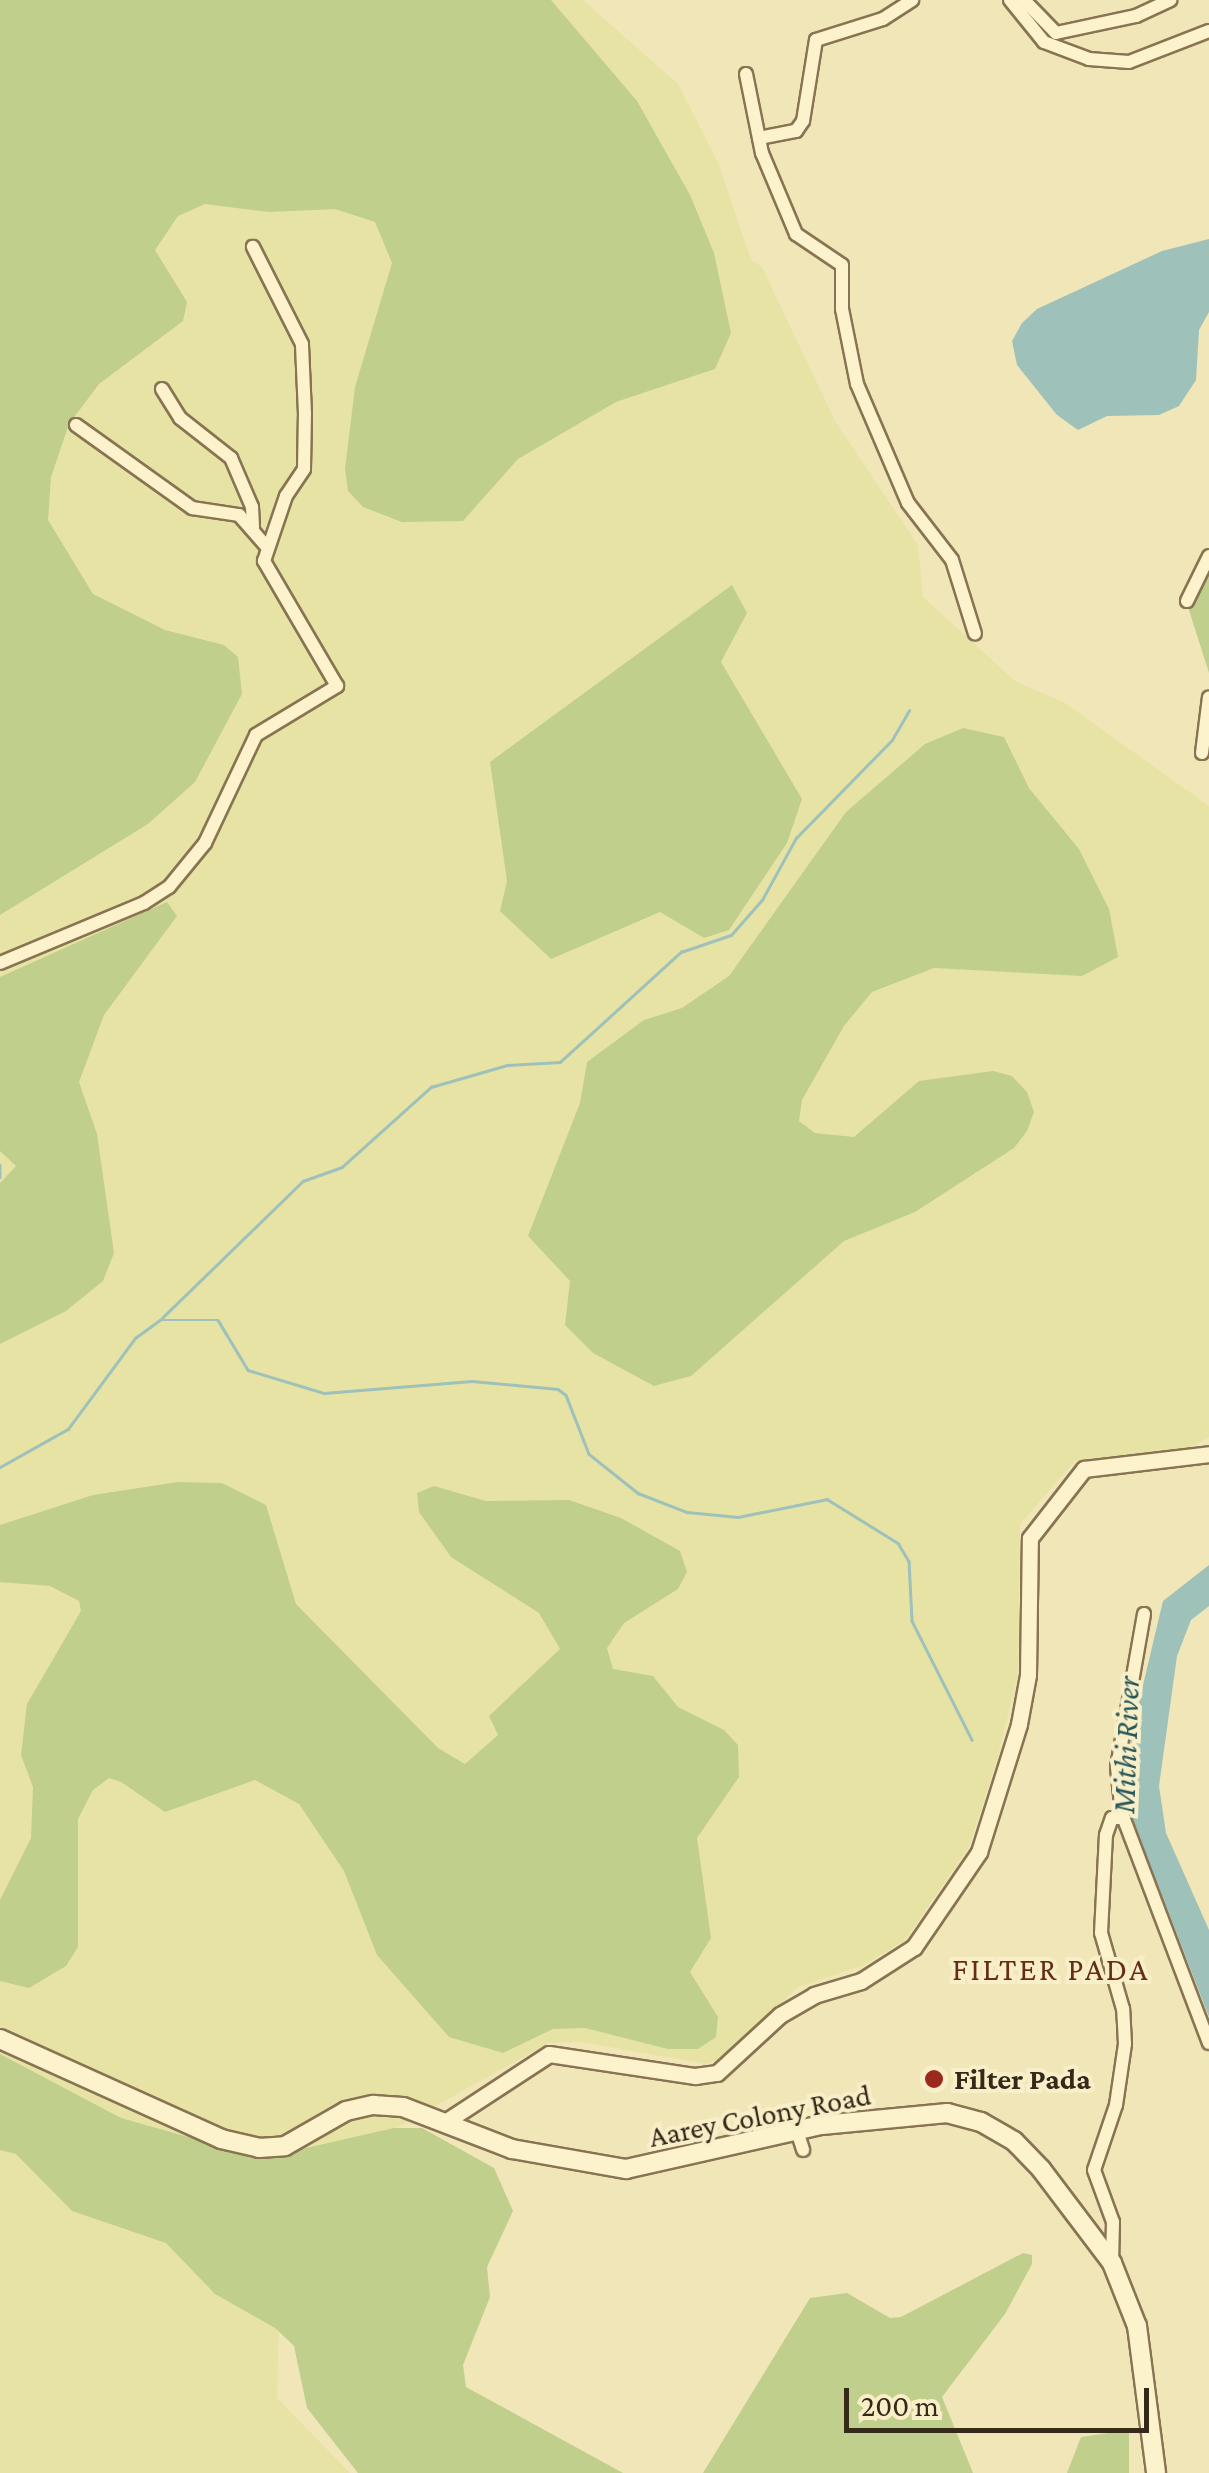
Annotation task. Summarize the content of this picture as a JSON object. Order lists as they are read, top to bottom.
{
  "streets": {
    "main road": ["Aarey Colony Road"]
  },
  "districts": ["FILTER PADA"],
  "water": ["Mithi River"],
  "places": ["Filter Pada"],
  "scale_bar": "200 m"
}
